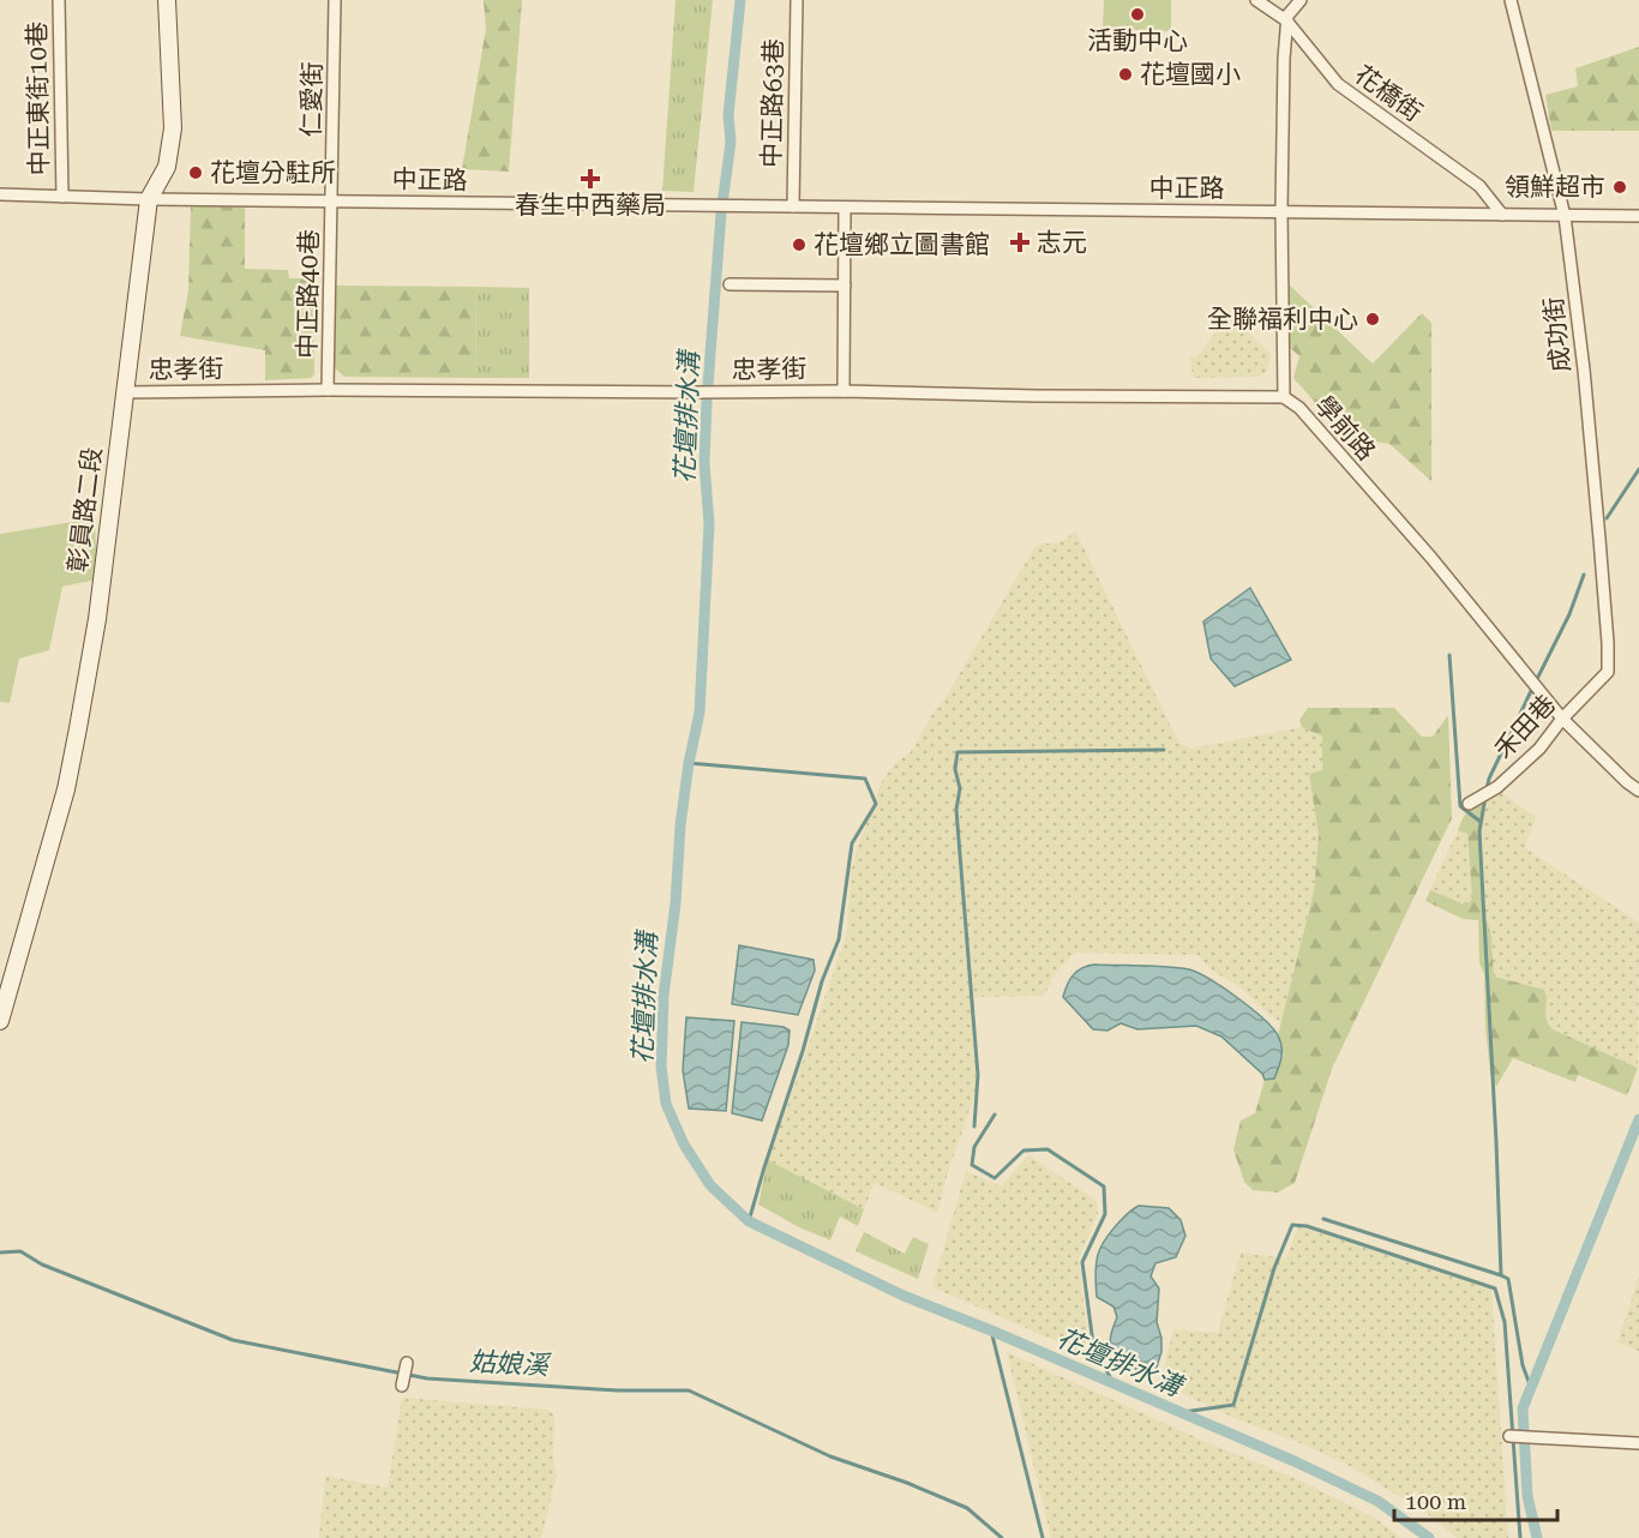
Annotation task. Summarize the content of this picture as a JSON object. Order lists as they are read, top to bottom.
{
  "streets": {
    "main road": ["彰員路二段"],
    "street": [
      "花橋街",
      "中正東街10巷",
      "仁愛街",
      "中正路63巷",
      "中正路",
      "中正路40巷",
      "成功街",
      "忠孝街",
      "學前路",
      "禾田巷"
    ]
  },
  "crossings": [
    ["花橋街", "中正路"],
    ["花橋街", "學前路"],
    ["中正東街10巷", "中正路"],
    ["仁愛街", "中正路"],
    ["仁愛街", "中正路40巷"],
    ["中正路63巷", "中正路"],
    ["中正路", "中正路40巷"],
    ["中正路", "成功街"],
    ["中正路", "學前路"],
    ["中正路", "彰員路二段"],
    ["中正路40巷", "忠孝街"],
    ["成功街", "禾田巷"],
    ["忠孝街", "學前路"],
    ["忠孝街", "彰員路二段"],
    ["學前路", "禾田巷"]
  ],
  "water": ["花壇排水溝", "姑娘溪"],
  "places": {
    "other": [
      "活動中心",
      "花壇國小",
      "花壇分駐所",
      "領鮮超市",
      "花壇鄉立圖書館",
      "全聯福利中心"
    ],
    "health": ["春生中西藥局", "志元"]
  },
  "scale_bar": "100 m"
}
